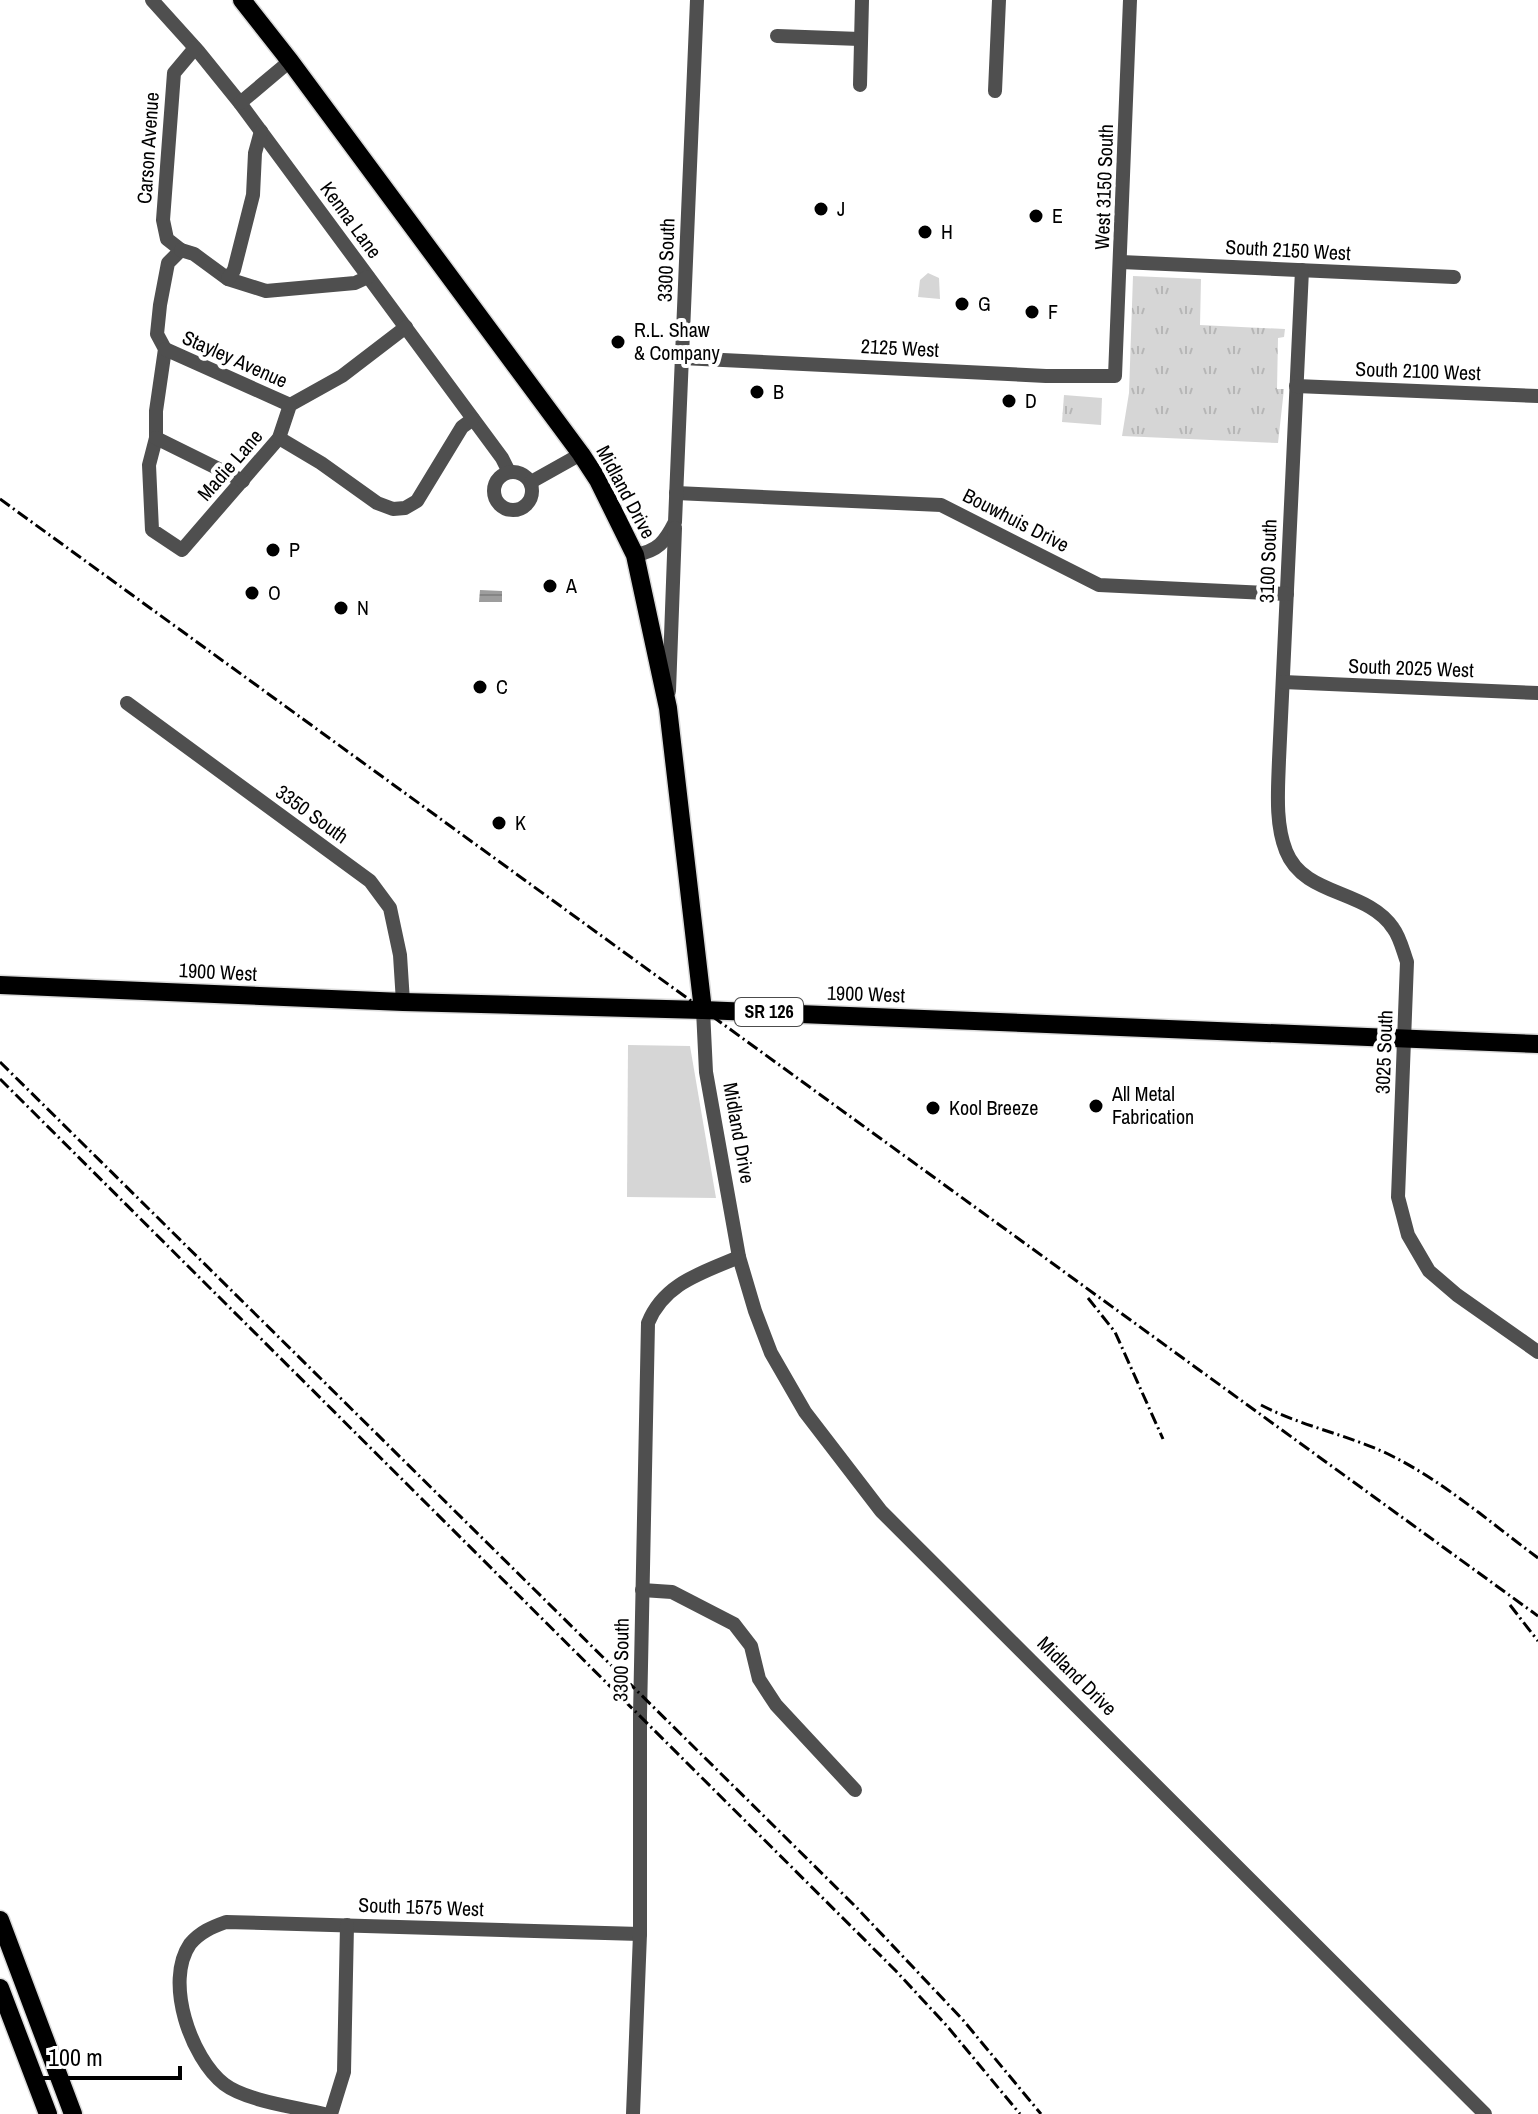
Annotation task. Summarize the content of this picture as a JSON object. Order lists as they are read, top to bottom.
{
  "streets": {
    "main road": ["Midland Drive", "1900 West", "SR 126"],
    "street": [
      "Carson Avenue",
      "West 3150 South",
      "Kenna Lane",
      "South 2150 West",
      "3300 South",
      "2125 West",
      "Stayley Avenue",
      "South 2100 West",
      "Madie Lane",
      "Bouwhuis Drive",
      "3100 South",
      "South 2025 West",
      "3350 South",
      "3025 South",
      "South 1575 West"
    ]
  },
  "crossings": [
    ["Carson Avenue", "Kenna Lane"],
    ["West 3150 South", "South 2150 West"],
    ["West 3150 South", "2125 West"],
    ["South 2150 West", "3100 South"],
    ["3300 South", "2125 West"],
    ["3300 South", "Midland Drive"],
    ["3300 South", "Bouwhuis Drive"],
    ["3300 South", "South 1575 West"],
    ["Stayley Avenue", "Madie Lane"],
    ["South 2100 West", "3100 South"],
    ["Midland Drive", "1900 West"],
    ["Bouwhuis Drive", "3100 South"],
    ["3100 South", "South 2025 West"],
    ["3100 South", "3025 South"],
    ["3350 South", "1900 West"],
    ["1900 West", "3025 South"]
  ],
  "places": [
    "J",
    "E",
    "H",
    "G",
    "F",
    "R.L. Shaw & Company",
    "B",
    "D",
    "P",
    "A",
    "O",
    "N",
    "C",
    "K",
    "All Metal Fabrication",
    "Kool Breeze"
  ],
  "scale_bar": "100 m"
}
